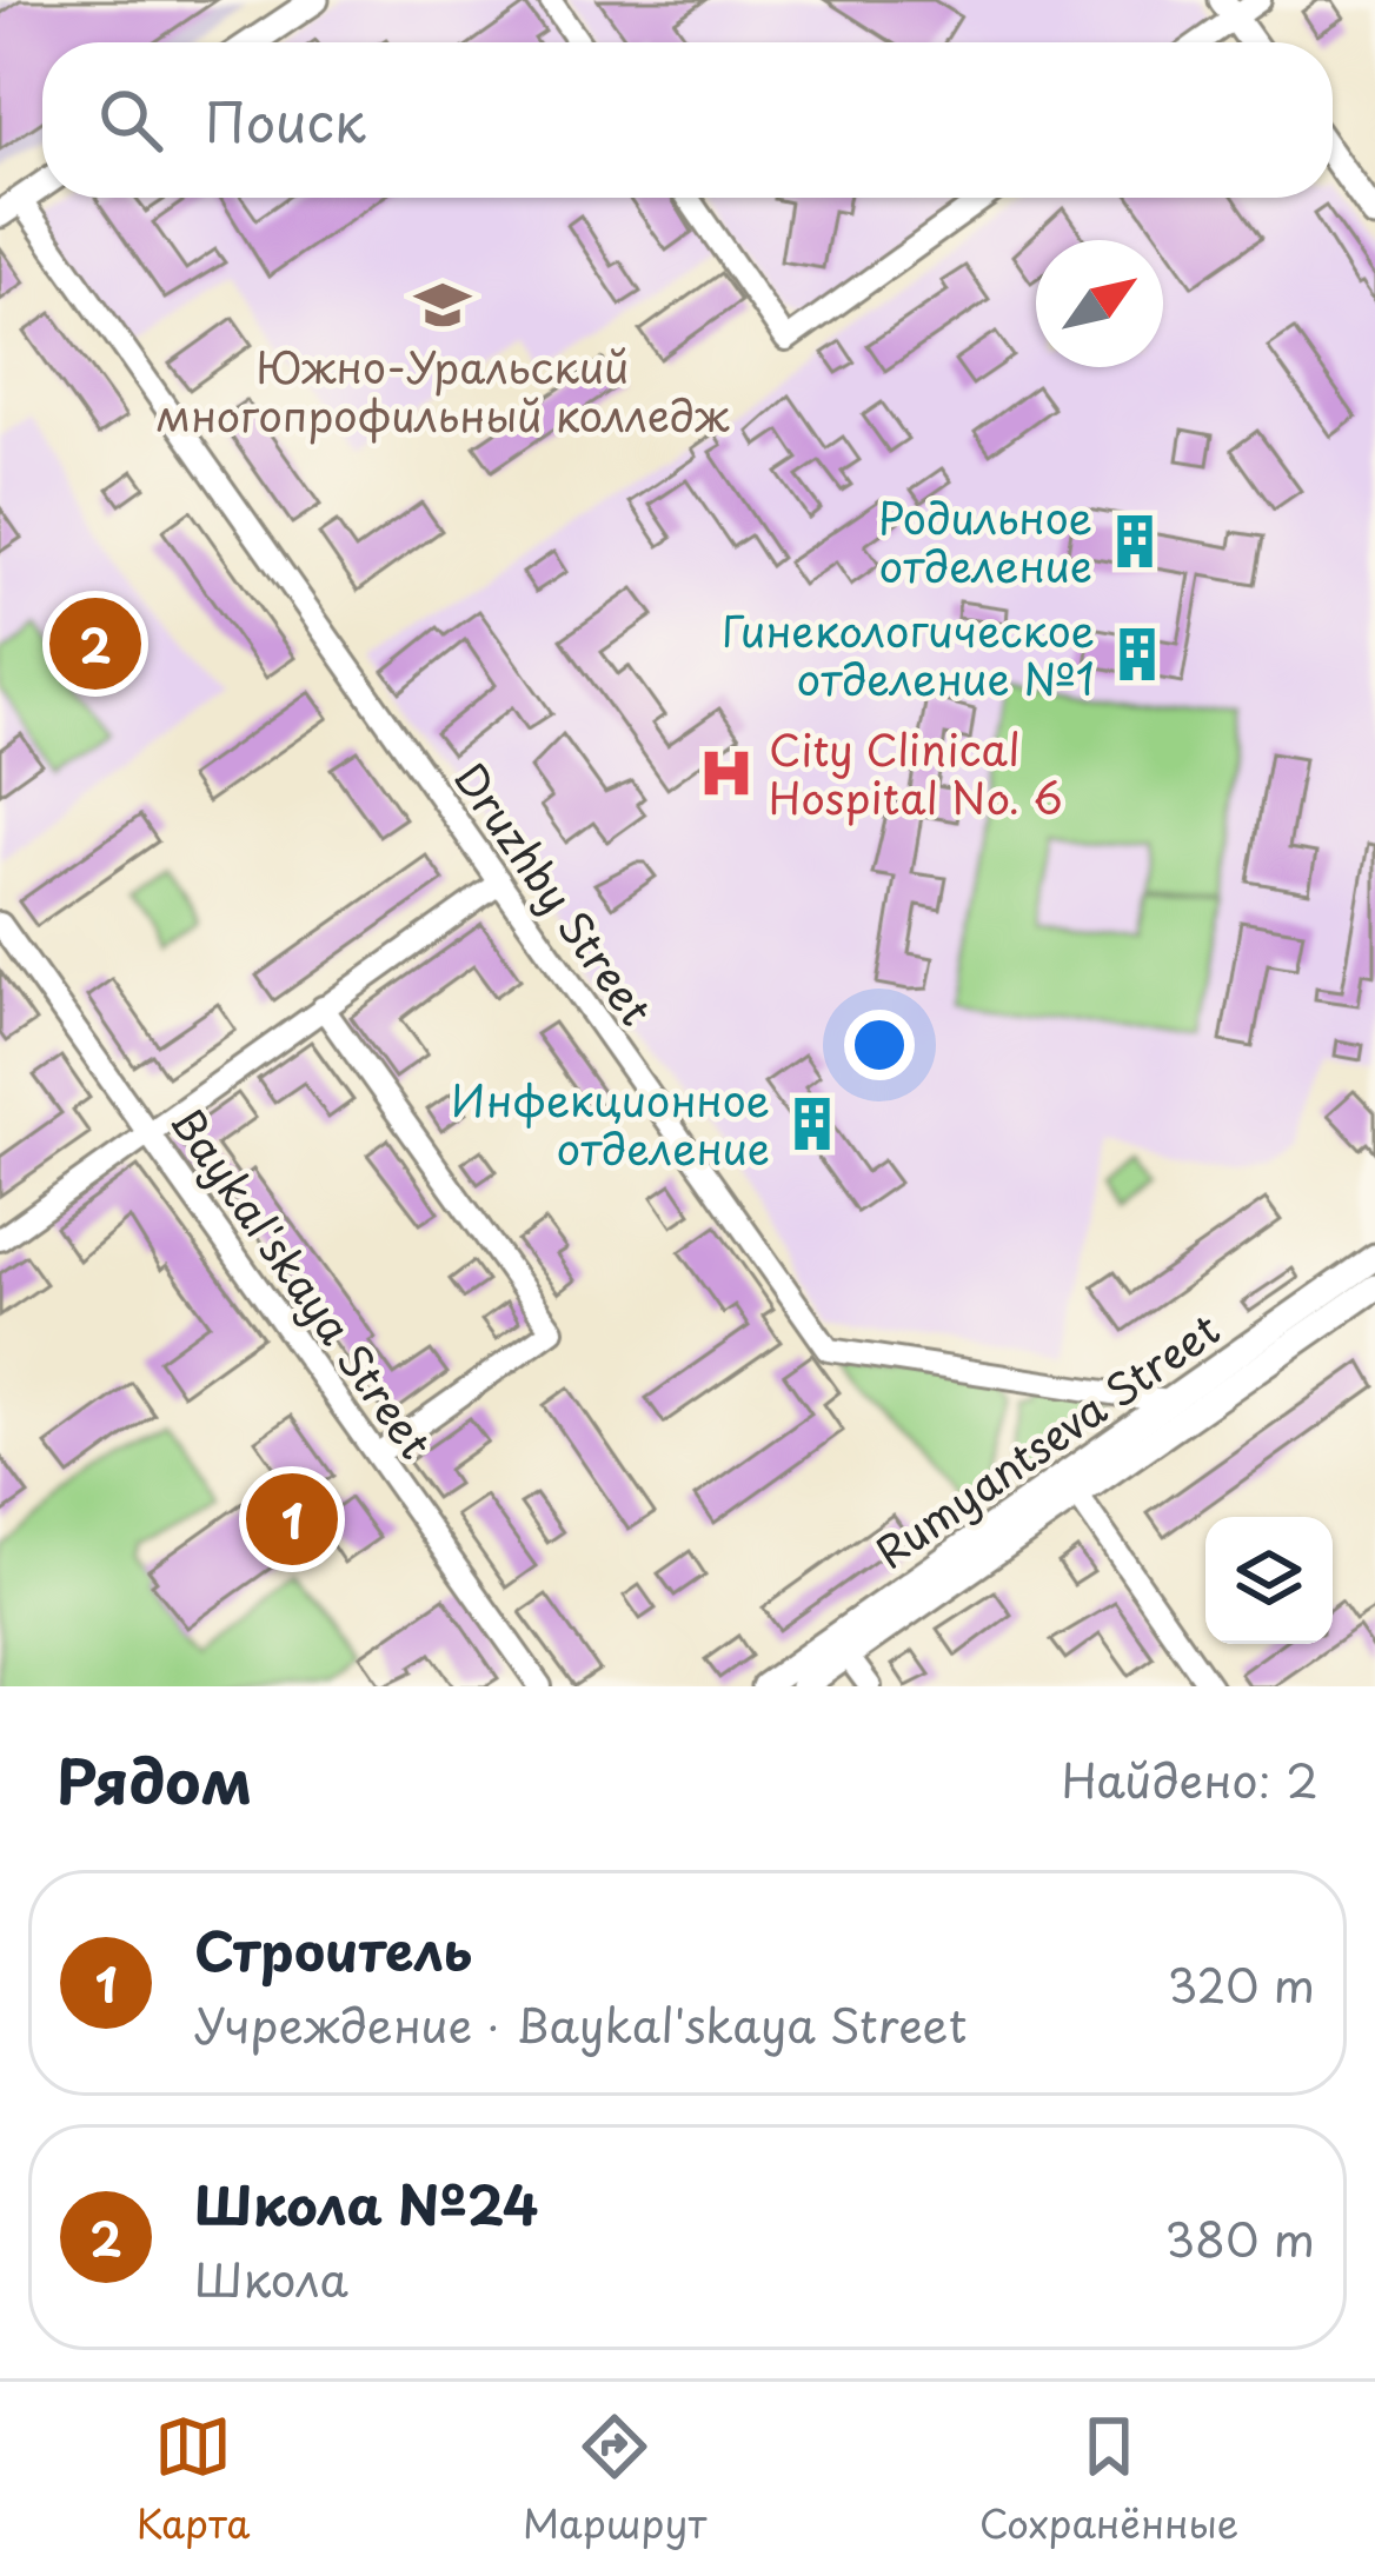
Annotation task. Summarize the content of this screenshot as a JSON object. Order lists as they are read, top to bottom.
{
  "streets": {
    "main road": ["Rumyantseva Street"],
    "street": ["Druzhby Street", "Baykal'skaya Street"]
  },
  "crossings": [
    ["Druzhby Street", "Rumyantseva Street"]
  ],
  "places": {
    "school or university": ["Южно-Уральский многопрофильный колледж"],
    "building": ["Родильное отделение", "Гинекологическое отделение №1", "Инфекционное отделение"],
    "hospital": ["City Clinical Hospital No. 6"]
  },
  "north": "top right",
  "page": {
    "search": "Поиск",
    "pins": ["2", "1"],
    "heading": ["Рядом", "Найдено: 2"],
    "list": [
      {
        "mark": "1",
        "name": "Строитель",
        "note": "Учреждение · Baykal'skaya Street",
        "value": "320 m"
      },
      {
        "mark": "2",
        "name": "Школа №24",
        "note": "Школа",
        "value": "380 m"
      }
    ],
    "nav": ["Карта", "Маршрут", "Сохранённые"]
  }
}
